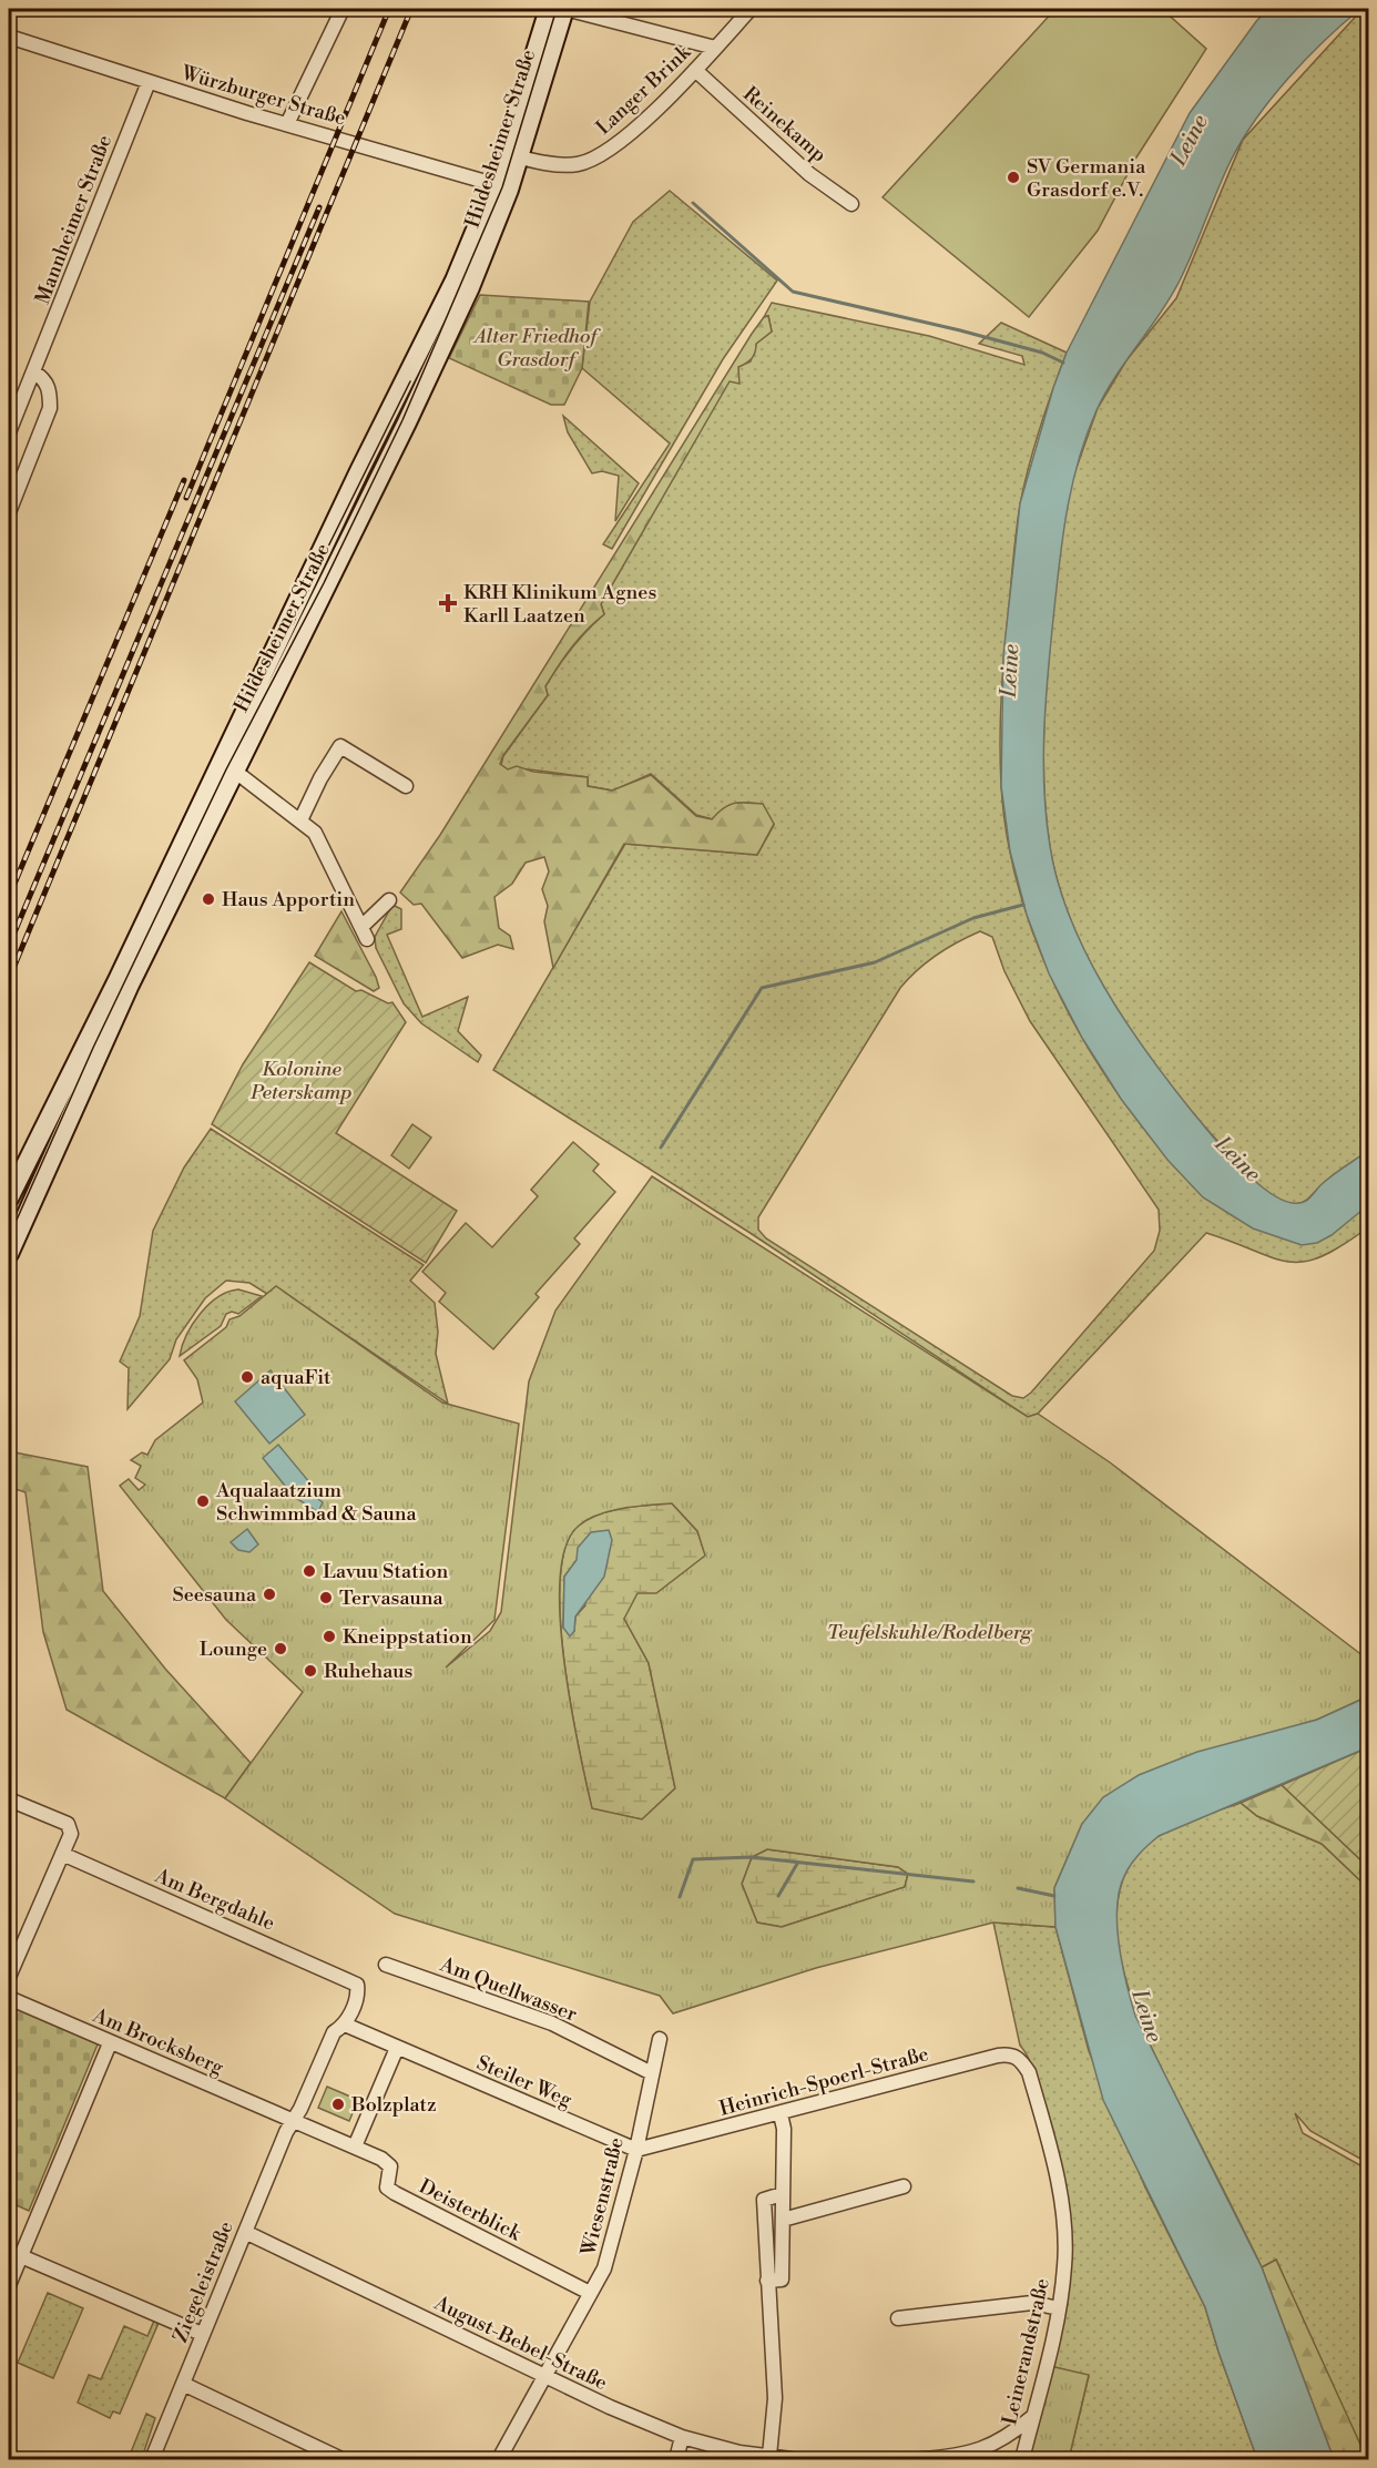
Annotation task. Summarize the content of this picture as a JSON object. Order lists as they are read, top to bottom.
{
  "streets": {
    "street": [
      "Langer Brink",
      "Würzburger Straße",
      "Reinekamp",
      "Hildesheimer Straße",
      "Mannheimer Straße",
      "Am Bergdahle",
      "Am Quellwasser",
      "Am Brocksberg",
      "Steiler Weg",
      "Heinrich-Spoerl-Straße",
      "Wiesenstraße",
      "Deisterblick",
      "Ziegeleistraße",
      "August-Bebel-Straße",
      "Leinerandstraße"
    ]
  },
  "crossings": [
    ["Langer Brink", "Reinekamp"],
    ["Langer Brink", "Hildesheimer Straße"],
    ["Würzburger Straße", "Hildesheimer Straße"],
    ["Würzburger Straße", "Mannheimer Straße"],
    ["Am Bergdahle", "Ziegeleistraße"],
    ["Am Quellwasser", "Wiesenstraße"],
    ["Am Brocksberg", "Deisterblick"],
    ["Am Brocksberg", "Ziegeleistraße"],
    ["Steiler Weg", "Heinrich-Spoerl-Straße"],
    ["Steiler Weg", "Wiesenstraße"],
    ["Steiler Weg", "Ziegeleistraße"],
    ["Heinrich-Spoerl-Straße", "Wiesenstraße"],
    ["Heinrich-Spoerl-Straße", "Leinerandstraße"],
    ["Wiesenstraße", "Deisterblick"],
    ["Wiesenstraße", "August-Bebel-Straße"],
    ["Ziegeleistraße", "August-Bebel-Straße"]
  ],
  "water": ["Leine"],
  "parks": ["Alter Friedhof Grasdorf", "Kolonine Peterskamp", "Teufelskuhle/Rodelberg"],
  "places": {
    "other": [
      "SV Germania Grasdorf e.V.",
      "Haus Apportin",
      "aquaFit",
      "Aqualaatzium Schwimmbad & Sauna",
      "Lavuu Station",
      "Seesauna",
      "Tervasauna",
      "Kneippstation",
      "Lounge",
      "Ruhehaus",
      "Bolzplatz"
    ],
    "health": ["KRH Klinikum Agnes Karll Laatzen"]
  }
}
